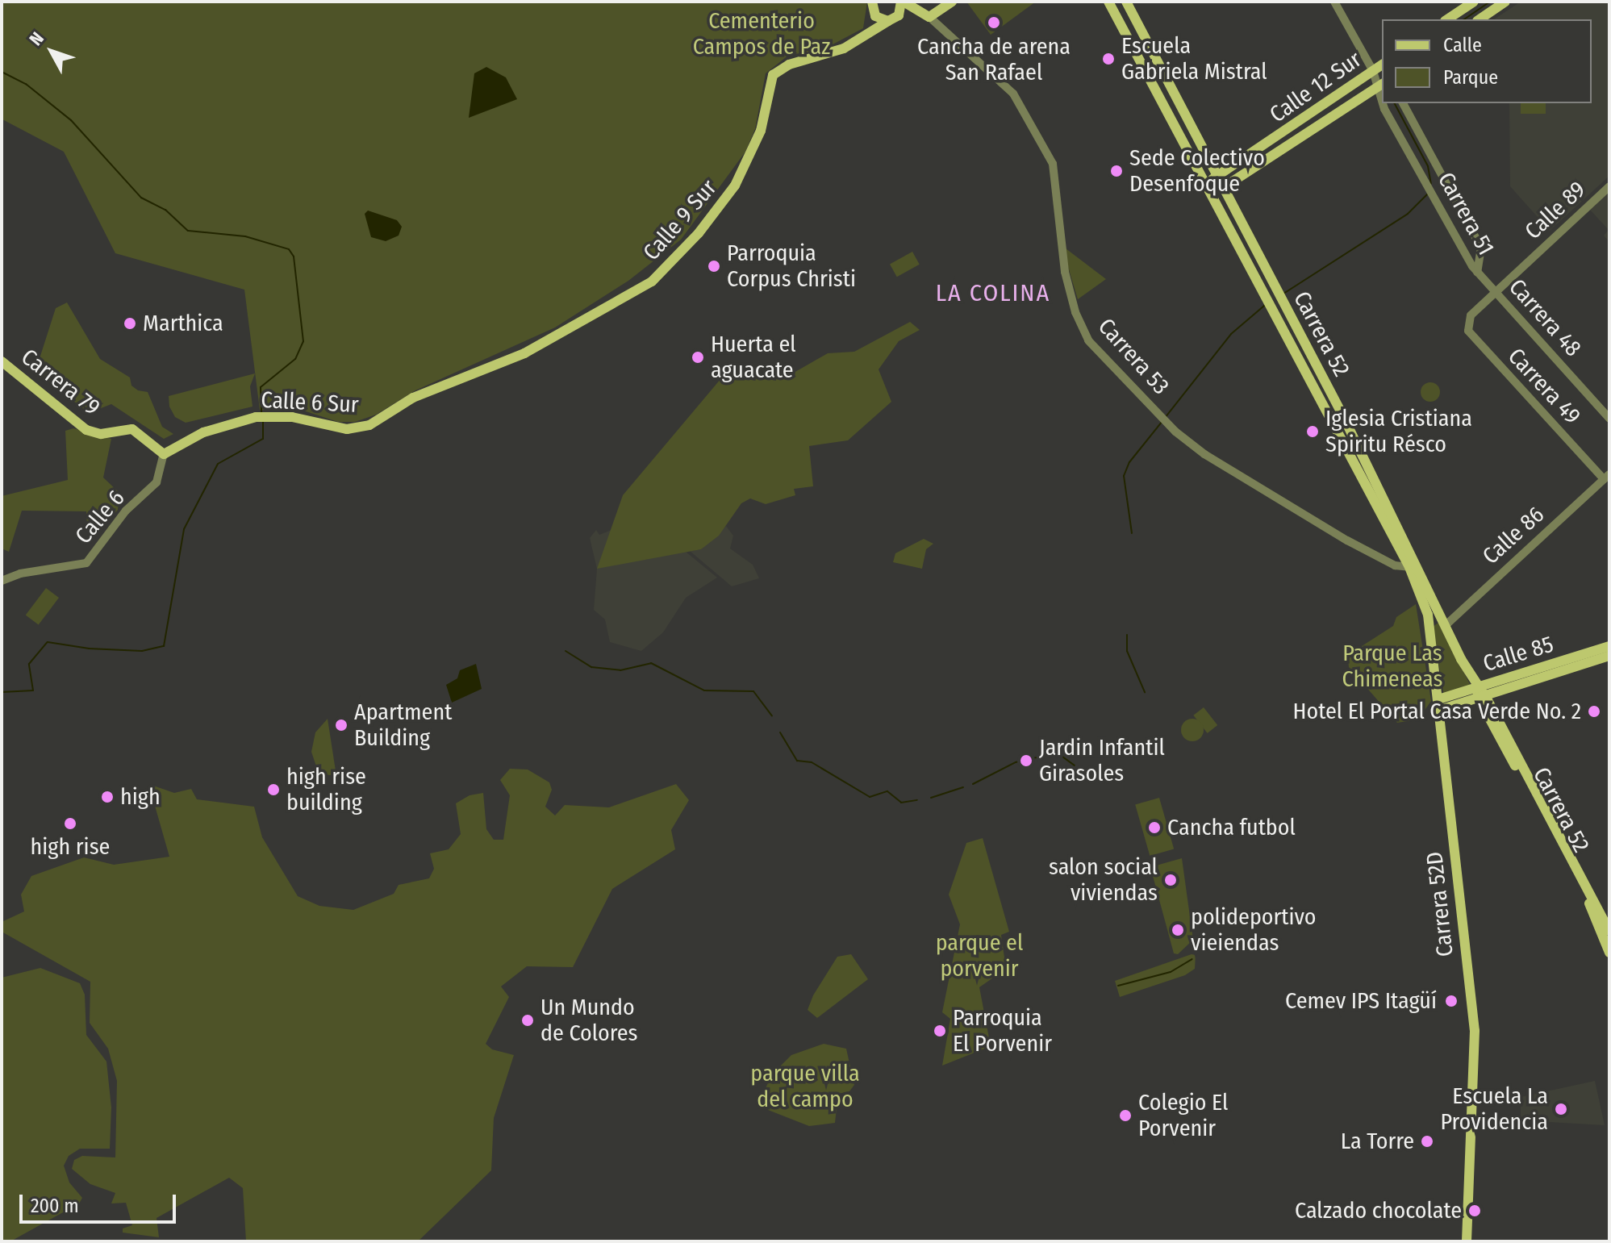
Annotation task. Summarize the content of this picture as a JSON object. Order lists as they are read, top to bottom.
{
  "streets": {
    "main road": [
      "Calle 12 Sur",
      "Calle 9 Sur",
      "Carrera 52",
      "Carrera 53",
      "Carrera 79",
      "Calle 6 Sur",
      "Calle 85",
      "Carrera 52D"
    ],
    "street": [
      "Calle 89",
      "Carrera 51",
      "Carrera 48",
      "Carrera 49",
      "Calle 6",
      "Calle 86"
    ]
  },
  "crossings": [
    ["Calle 12 Sur", "Carrera 51"],
    ["Calle 12 Sur", "Carrera 52"],
    ["Calle 89", "Carrera 48"],
    ["Calle 89", "Carrera 49"],
    ["Carrera 51", "Carrera 48"],
    ["Calle 9 Sur", "Calle 6 Sur"],
    ["Carrera 52", "Carrera 53"],
    ["Carrera 52", "Calle 86"],
    ["Carrera 52", "Calle 85"],
    ["Carrera 52", "Carrera 52D"],
    ["Carrera 53", "Carrera 52D"],
    ["Carrera 79", "Calle 6 Sur"],
    ["Carrera 79", "Calle 6"],
    ["Carrera 49", "Calle 86"],
    ["Calle 6 Sur", "Calle 6"],
    ["Calle 85", "Carrera 52D"]
  ],
  "districts": ["LA COLINA"],
  "parks": [
    "Cementerio Campos de Paz",
    "Parque Las Chimeneas",
    "parque el porvenir",
    "parque villa del campo"
  ],
  "places": [
    "Cancha de arena San Rafael",
    "Escuela Gabriela Mistral",
    "Sede Colectivo Desenfoque",
    "Parroquia Corpus Christi",
    "Marthica",
    "Huerta el aguacate",
    "Iglesia Cristiana Spiritu Résco",
    "Hotel El Portal Casa Verde No. 2",
    "Apartment Building",
    "Jardin Infantil Girasoles",
    "high rise building",
    "high",
    "high rise",
    "Cancha futbol",
    "salon social viviendas",
    "polideportivo vieiendas",
    "Cemev IPS Itagüí",
    "Un Mundo de Colores",
    "Parroquia El Porvenir",
    "Escuela La Providencia",
    "Colegio El Porvenir",
    "La Torre",
    "Calzado chocolate"
  ],
  "legend": ["Calle", "Parque"],
  "scale_bar": "200 m",
  "north": "top left"
}
